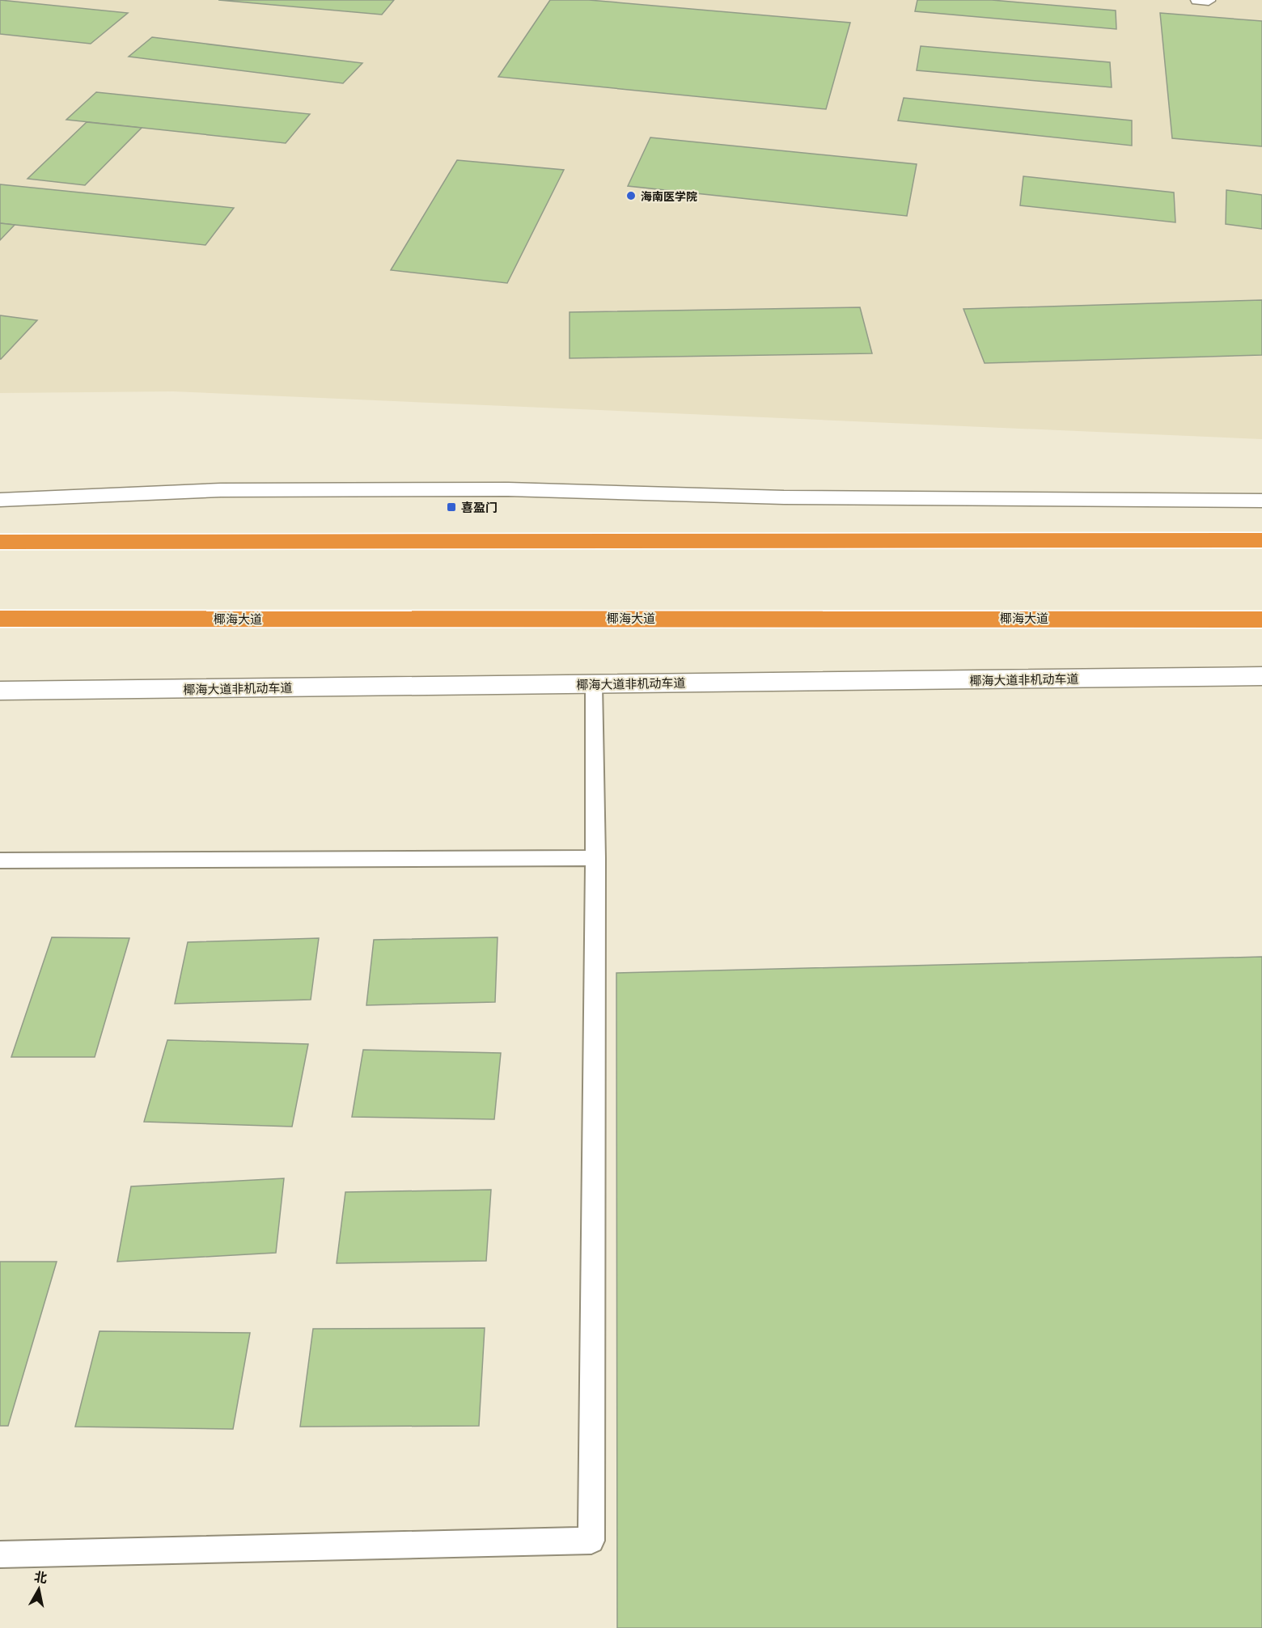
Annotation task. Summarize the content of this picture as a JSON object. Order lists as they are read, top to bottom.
{
  "streets": {
    "highway": ["椰海大道"],
    "street": ["椰海大道非机动车道"]
  },
  "places": {
    "other": ["海南医学院"],
    "transit": ["喜盈门"]
  },
  "north": "top"
}
